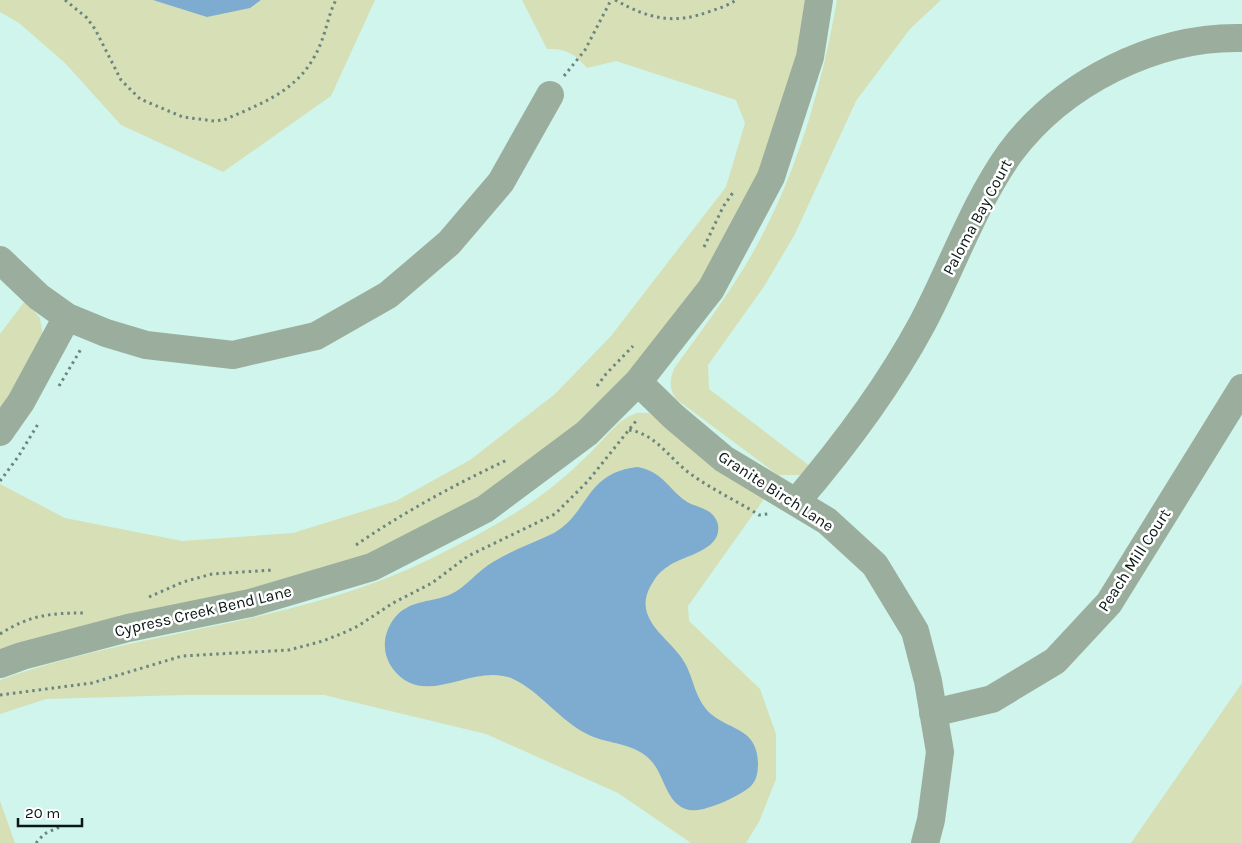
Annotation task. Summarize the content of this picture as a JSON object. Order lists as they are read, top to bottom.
{
  "streets": {
    "street": [
      "Paloma Bay Court",
      "Granite Birch Lane",
      "Peach Mill Court",
      "Cypress Creek Bend Lane"
    ]
  },
  "crossings": [
    ["Paloma Bay Court", "Granite Birch Lane"],
    ["Granite Birch Lane", "Peach Mill Court"],
    ["Granite Birch Lane", "Cypress Creek Bend Lane"]
  ],
  "scale_bar": "20 m"
}
